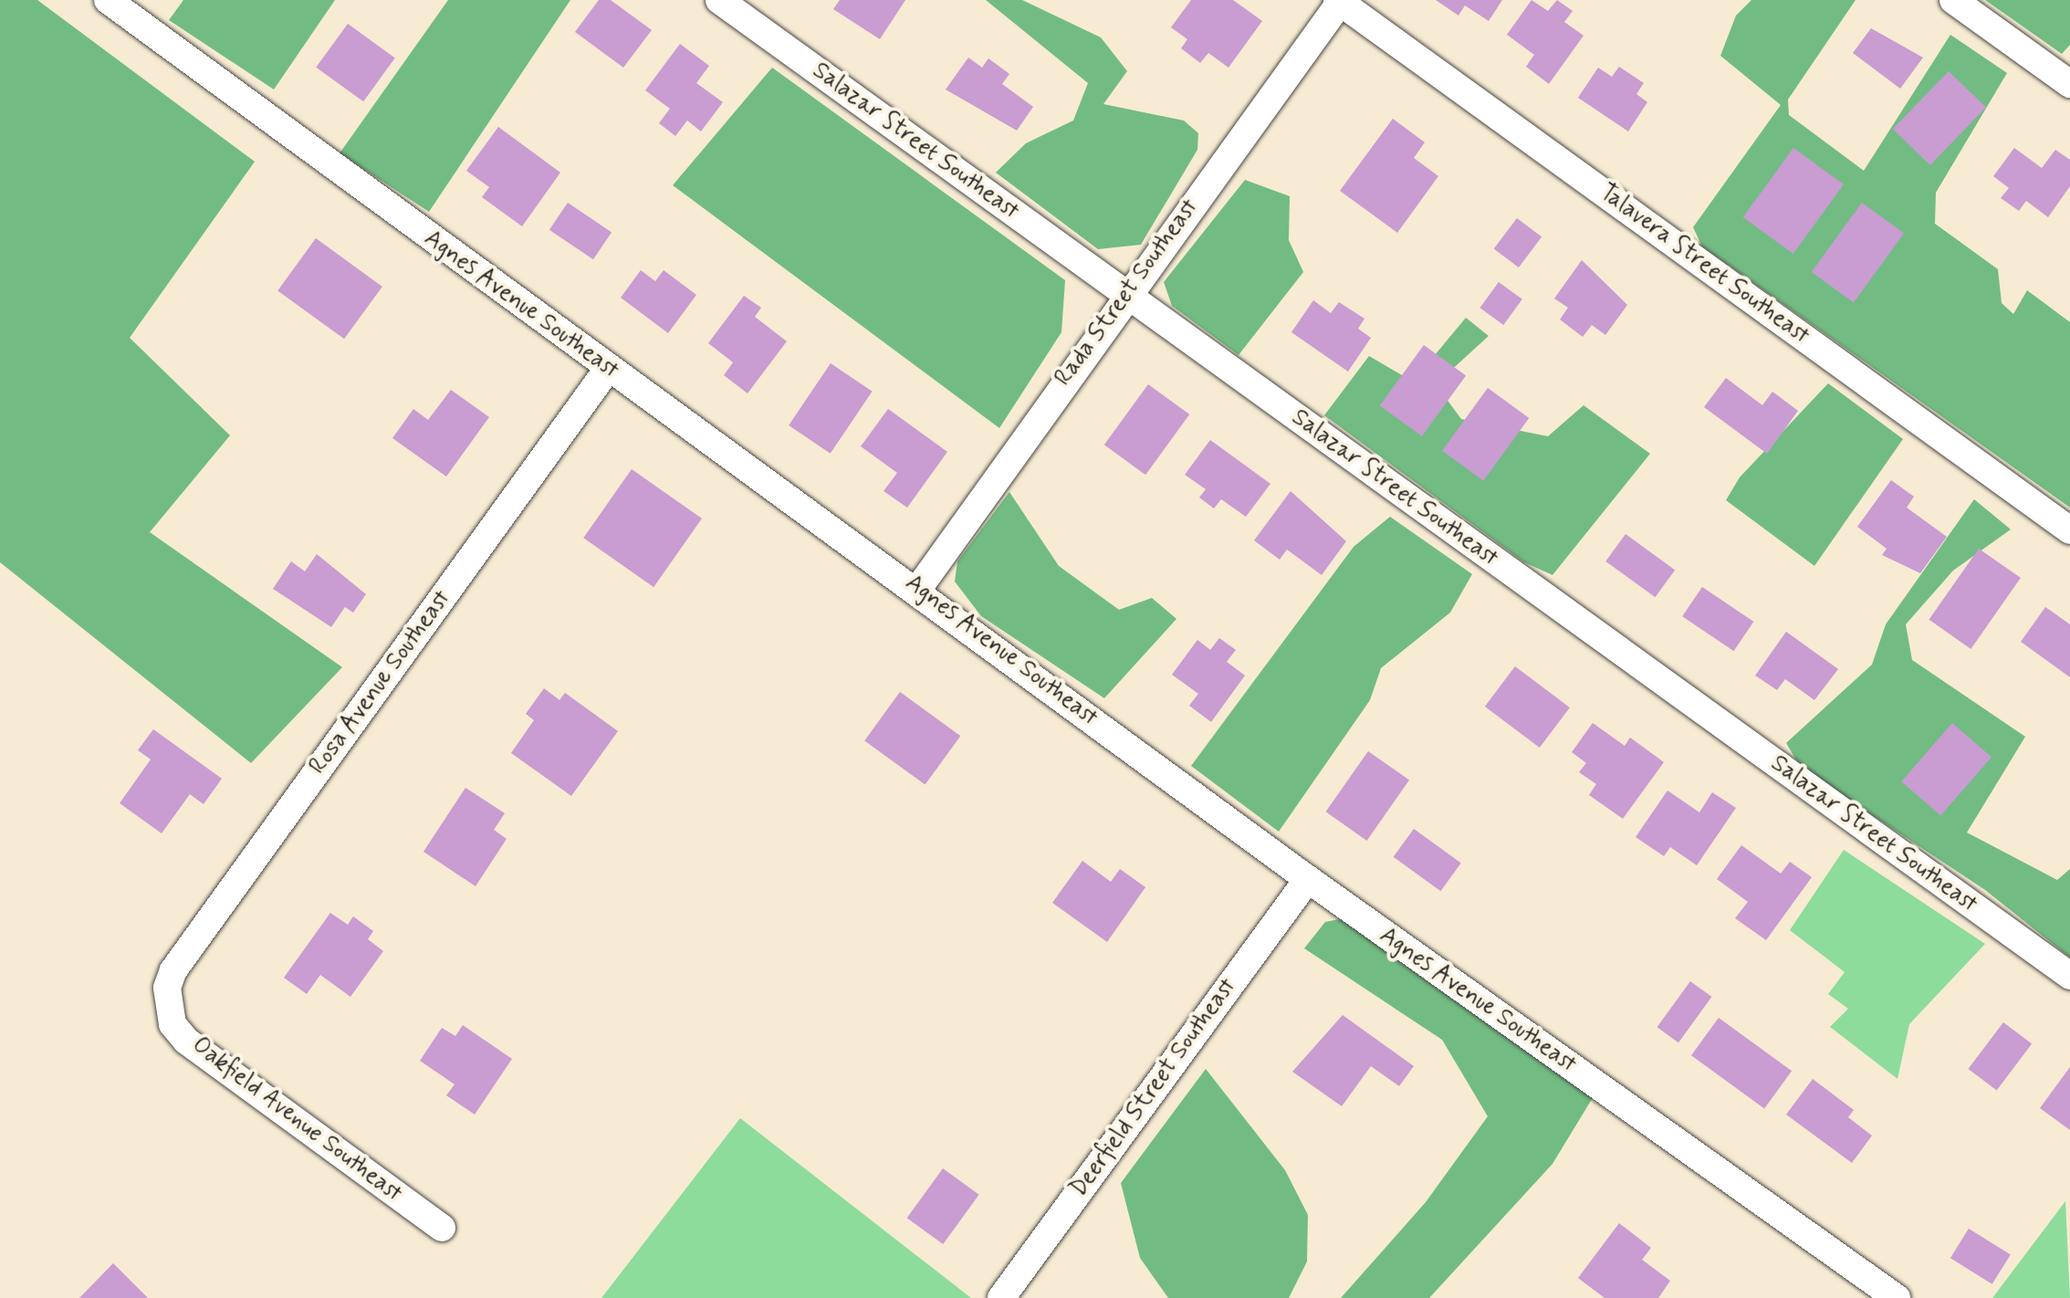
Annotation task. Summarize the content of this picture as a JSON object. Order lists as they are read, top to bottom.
{
  "streets": {
    "street": [
      "Salazar Street Southeast",
      "Talavera Street Southeast",
      "Rada Street Southeast",
      "Agnes Avenue Southeast",
      "Rosa Avenue Southeast",
      "Deerfield Street Southeast",
      "Oakfield Avenue Southeast"
    ]
  },
  "crossings": [
    ["Salazar Street Southeast", "Rada Street Southeast"],
    ["Talavera Street Southeast", "Rada Street Southeast"],
    ["Rada Street Southeast", "Agnes Avenue Southeast"],
    ["Agnes Avenue Southeast", "Rosa Avenue Southeast"],
    ["Agnes Avenue Southeast", "Deerfield Street Southeast"],
    ["Rosa Avenue Southeast", "Oakfield Avenue Southeast"]
  ]
}
